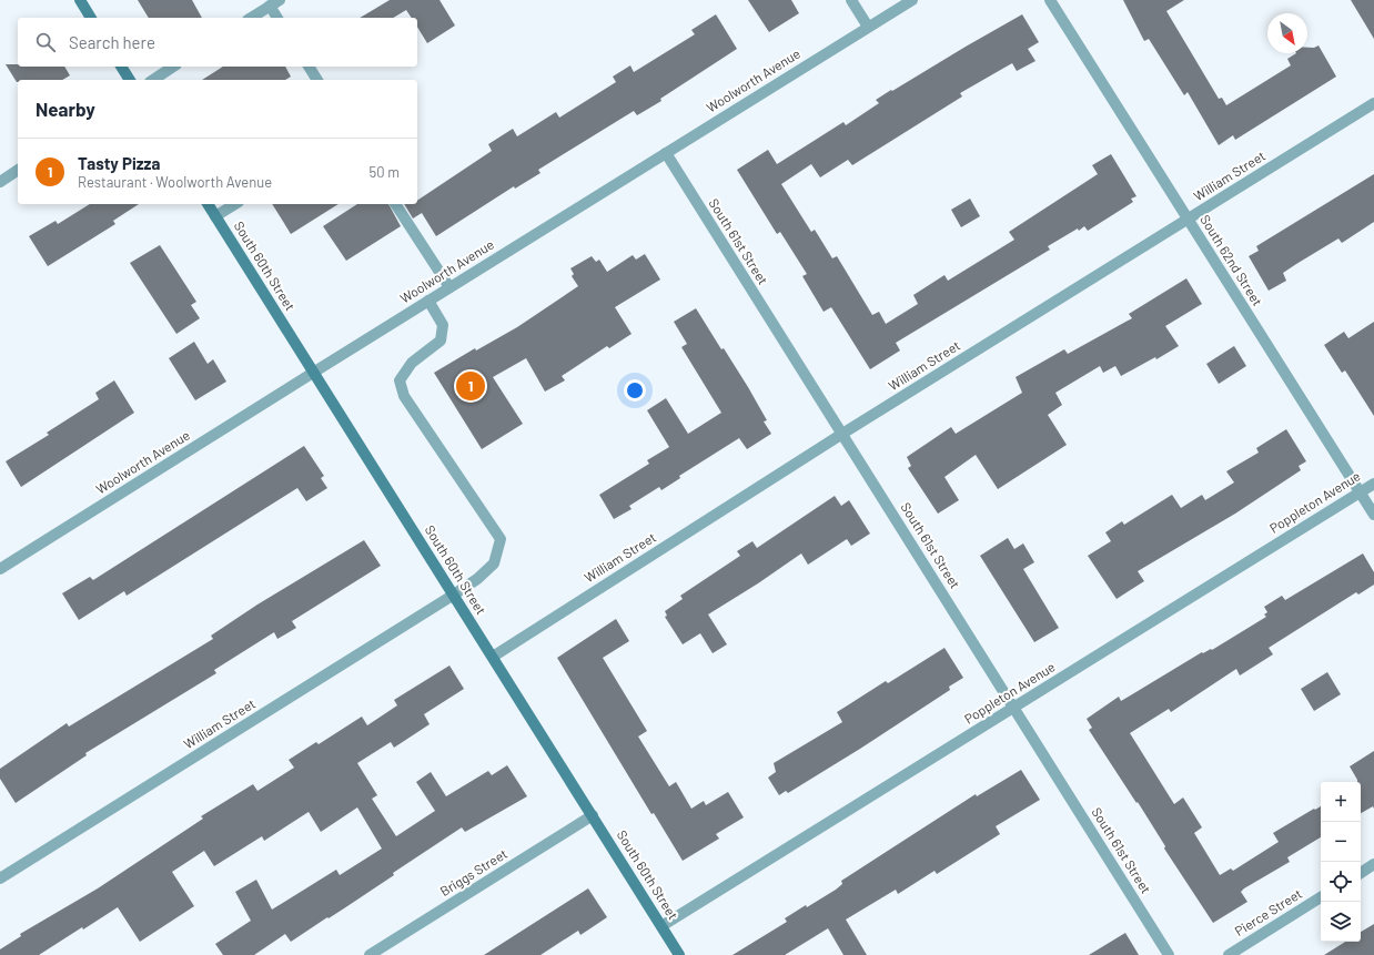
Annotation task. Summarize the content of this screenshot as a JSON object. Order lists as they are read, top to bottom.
{
  "streets": {
    "main road": ["South 60th Street"],
    "street": [
      "Woolworth Avenue",
      "William Street",
      "South 61st Street",
      "South 62nd Street",
      "Poppleton Avenue",
      "Briggs Street",
      "Pierce Street"
    ]
  },
  "crossings": [
    ["Woolworth Avenue", "William Street"],
    ["Woolworth Avenue", "South 61st Street"],
    ["Woolworth Avenue", "South 60th Street"],
    ["William Street", "South 61st Street"],
    ["William Street", "South 62nd Street"],
    ["William Street", "South 60th Street"],
    ["South 61st Street", "Poppleton Avenue"],
    ["South 62nd Street", "Poppleton Avenue"],
    ["South 60th Street", "Poppleton Avenue"],
    ["South 60th Street", "Briggs Street"]
  ],
  "north": "bottom right",
  "page": {
    "search": "Search here",
    "heading": "Nearby",
    "list": [
      {
        "mark": "1",
        "name": "Tasty Pizza",
        "note": "Restaurant · Woolworth Avenue",
        "value": "50 m"
      }
    ],
    "pins": "1",
    "map_buttons": ["+", "−"]
  }
}
